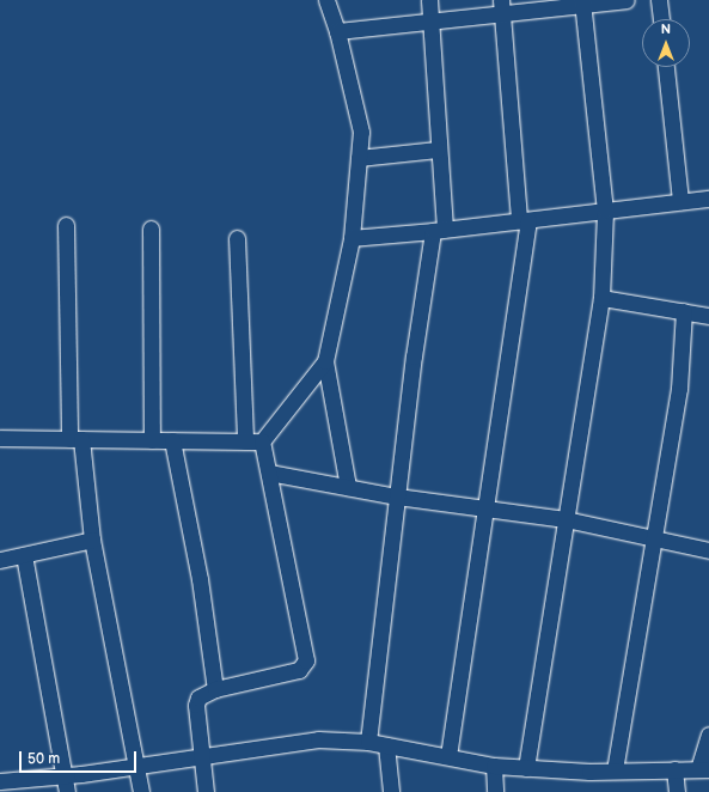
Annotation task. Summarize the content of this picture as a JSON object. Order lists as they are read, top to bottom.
{
  "scale_bar": "50 m",
  "north": "top"
}
